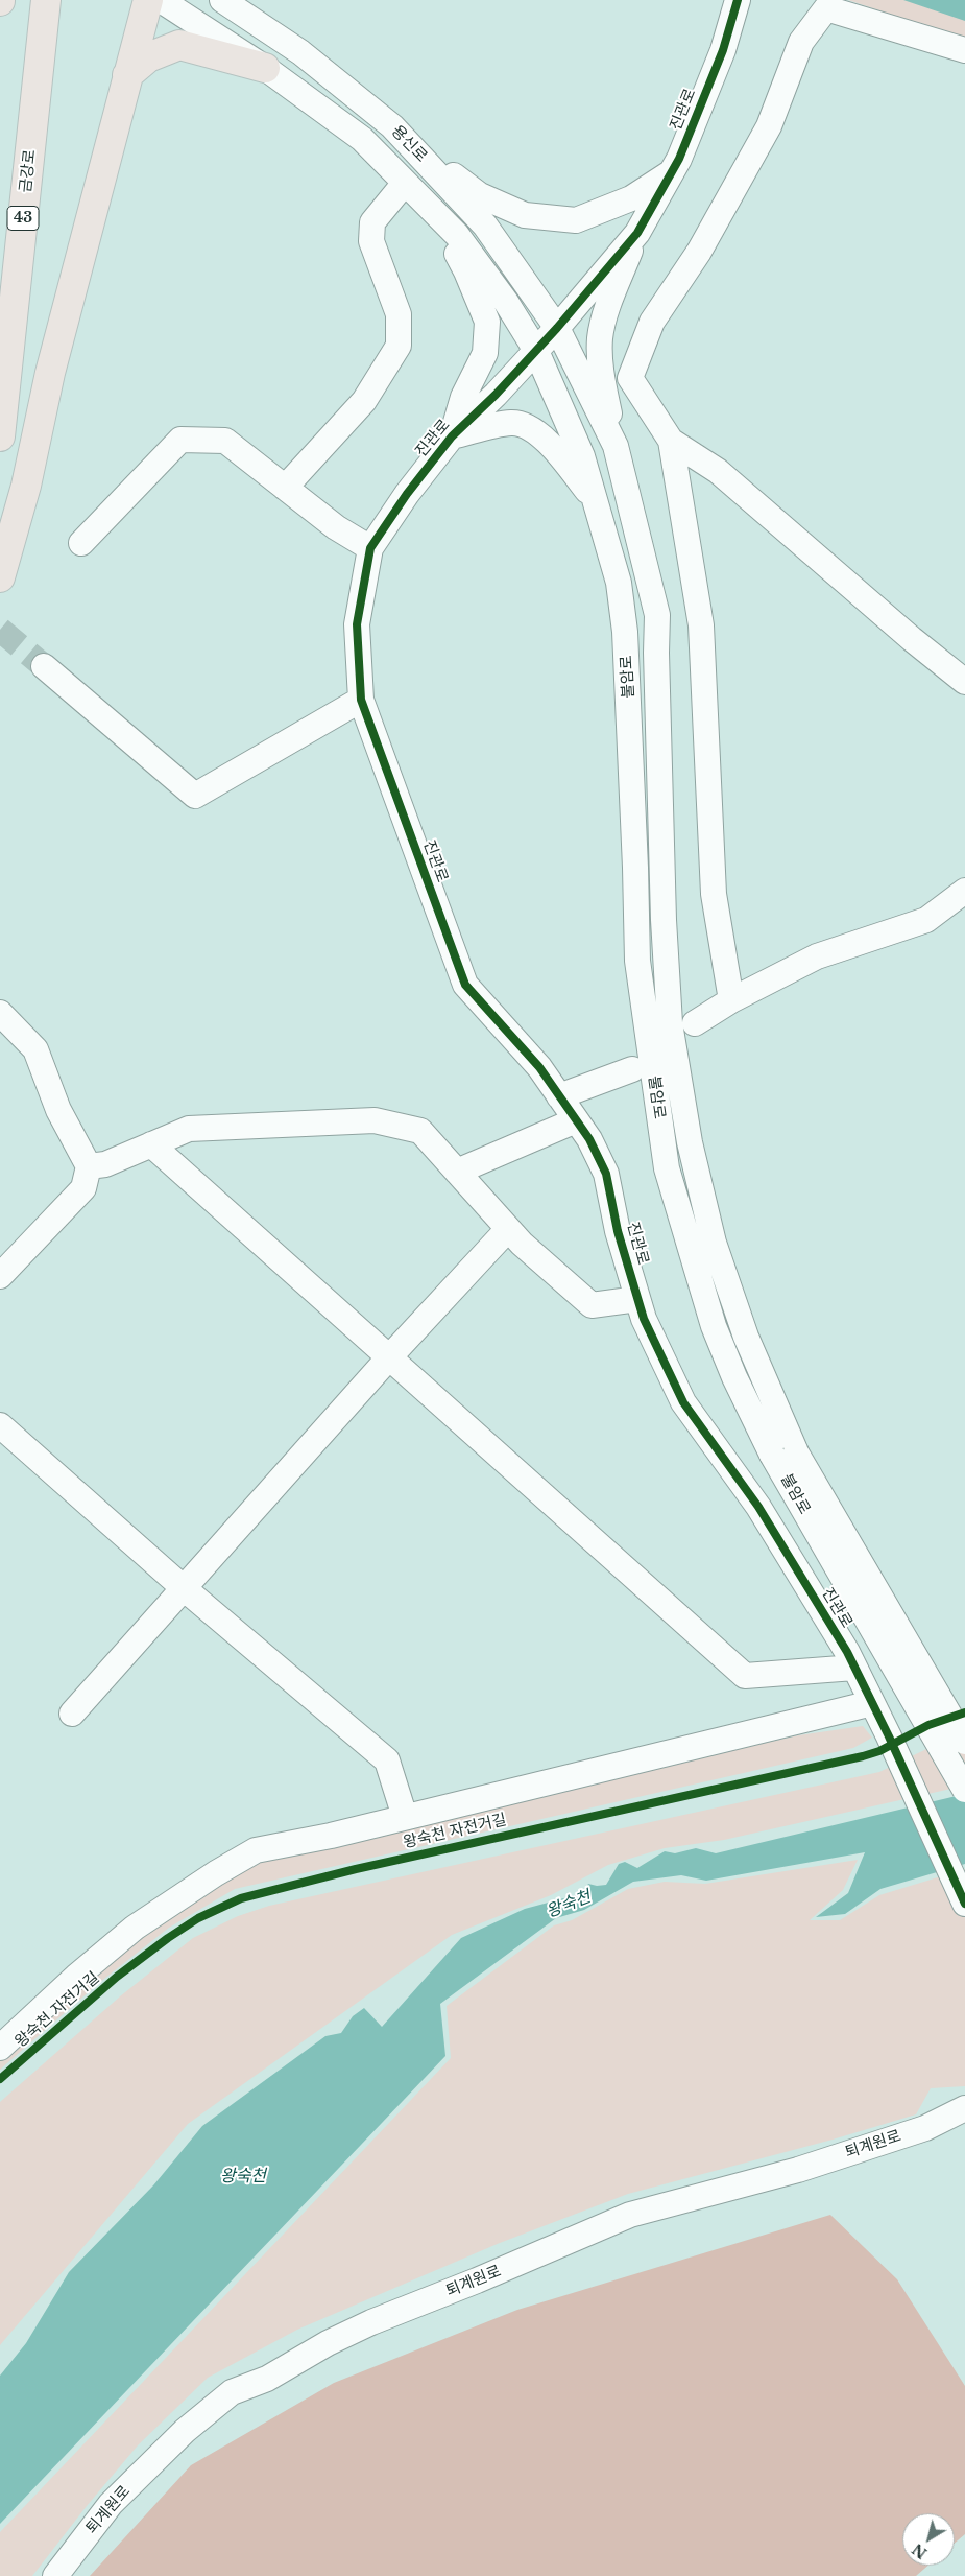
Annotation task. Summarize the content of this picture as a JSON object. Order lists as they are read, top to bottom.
{
  "streets": {
    "highway": ["금강로", "43"],
    "street": [
      "진관로",
      "용신로",
      "불암로",
      "퇴계원로"
    ],
    "cycle path": ["왕숙천 자전거길"]
  },
  "crossings": [
    ["진관로", "용신로"],
    ["진관로", "불암로"],
    ["용신로", "불암로"]
  ],
  "water": ["왕숙천"],
  "north": "bottom left"
}
